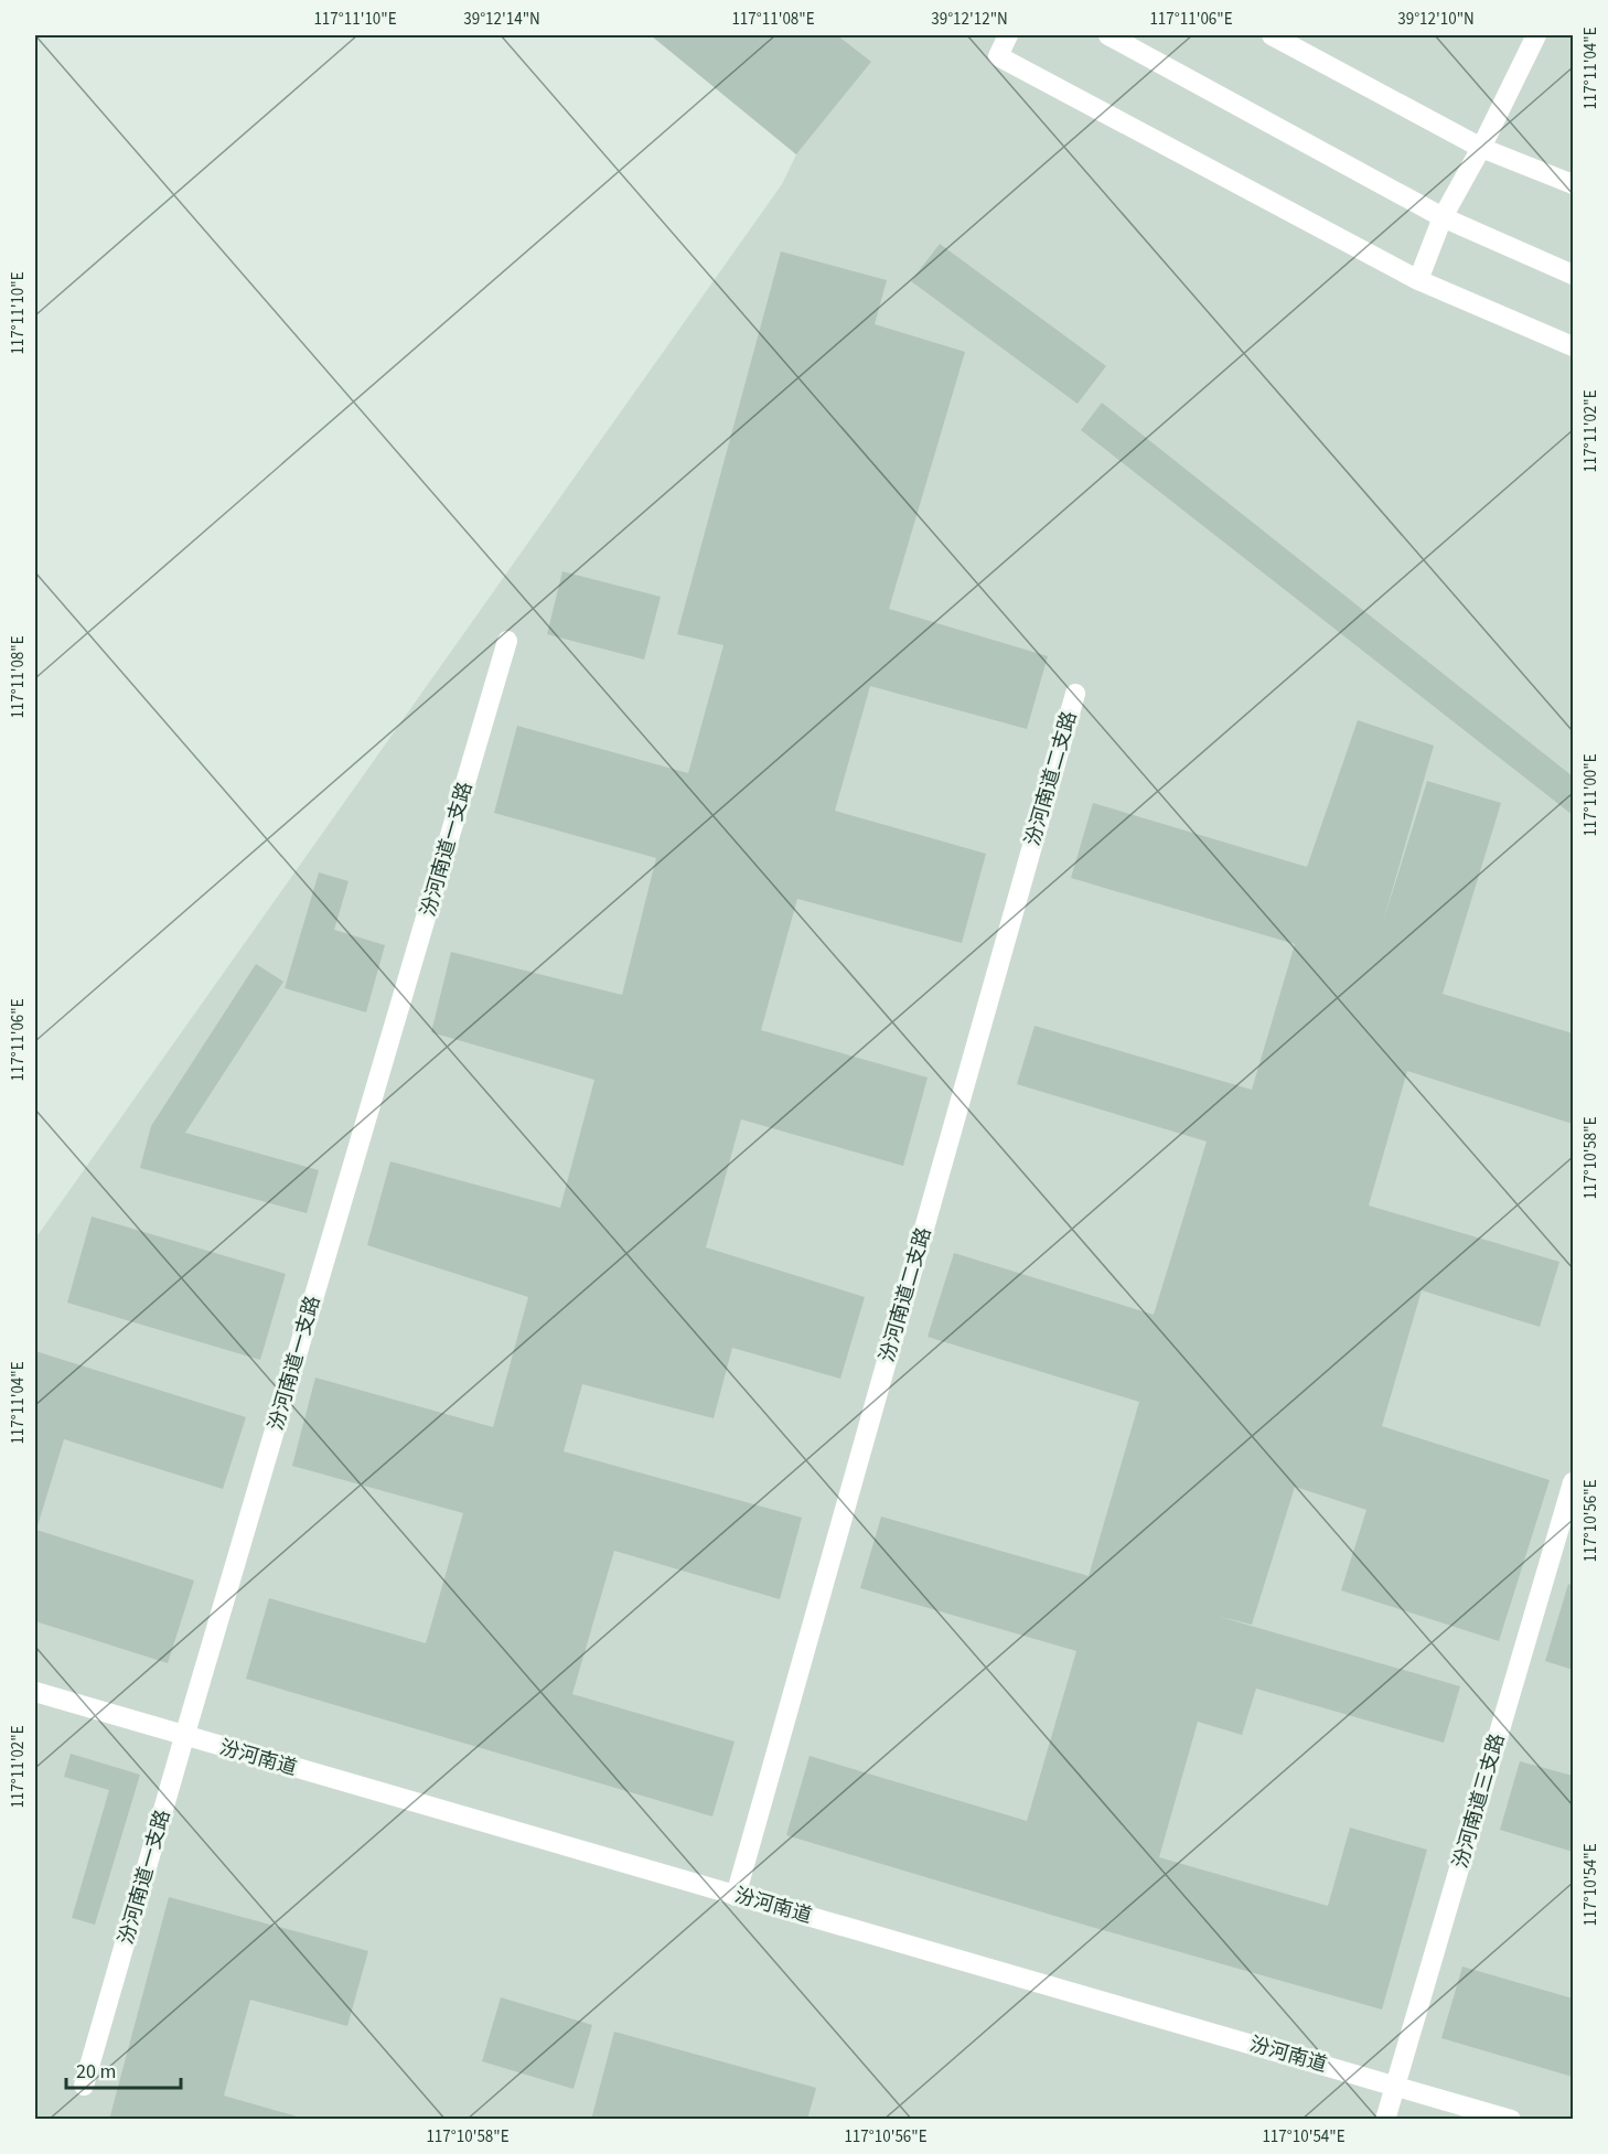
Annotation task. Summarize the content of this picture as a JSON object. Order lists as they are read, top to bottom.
{
  "streets": {
    "street": [
      "汾河南道二支路",
      "汾河南道一支路",
      "汾河南道",
      "汾河南道三支路"
    ]
  },
  "crossings": [
    ["汾河南道二支路", "汾河南道"],
    ["汾河南道一支路", "汾河南道"],
    ["汾河南道", "汾河南道三支路"]
  ],
  "scale_bar": "20 m",
  "coordinates": [
    "117°11'10\"E",
    "39°12'14\"N",
    "117°11'08\"E",
    "39°12'12\"N",
    "117°11'06\"E",
    "39°12'10\"N",
    "117°11'04\"E",
    "117°11'02\"E",
    "117°11'00\"E",
    "117°10'58\"E",
    "117°10'56\"E",
    "117°10'54\"E"
  ]
}
